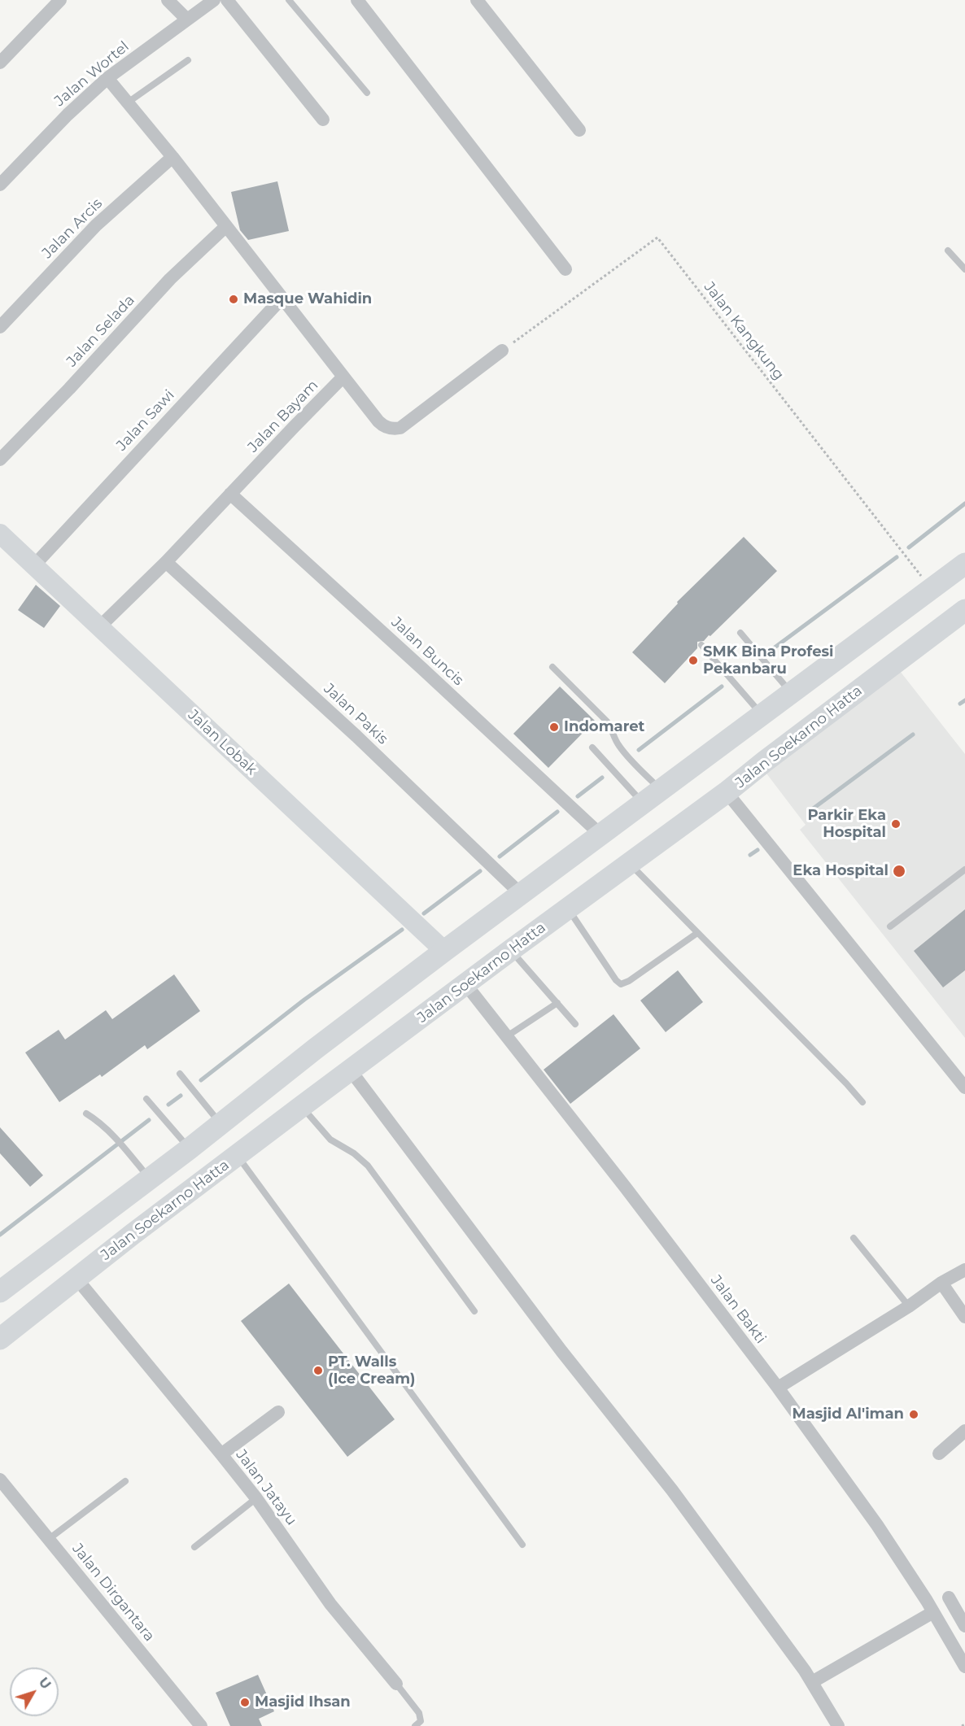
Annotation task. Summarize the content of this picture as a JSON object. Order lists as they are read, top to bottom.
{
  "streets": {
    "main road": ["Jalan Soekarno Hatta", "Jalan Lobak"],
    "street": [
      "Jalan Wortel",
      "Jalan Arcis",
      "Jalan Selada",
      "Jalan Bayam",
      "Jalan Sawi",
      "Jalan Buncis",
      "Jalan Pakis",
      "Jalan Bakti",
      "Jalan Jatayu",
      "Jalan Dirgantara"
    ],
    "path": ["Jalan Kangkung"]
  },
  "crossings": [
    ["Jalan Bayam", "Jalan Buncis"],
    ["Jalan Bayam", "Jalan Pakis"],
    ["Jalan Bayam", "Jalan Lobak"],
    ["Jalan Sawi", "Jalan Lobak"],
    ["Jalan Soekarno Hatta", "Jalan Bakti"],
    ["Jalan Soekarno Hatta", "Jalan Jatayu"]
  ],
  "places": [
    "Masque Wahidin",
    "SMK Bina Profesi Pekanbaru",
    "Indomaret",
    "Parkir Eka Hospital",
    "Eka Hospital",
    "PT. Walls (Ice Cream)",
    "Masjid Al'iman",
    "Masjid Ihsan"
  ],
  "north": "top right"
}
